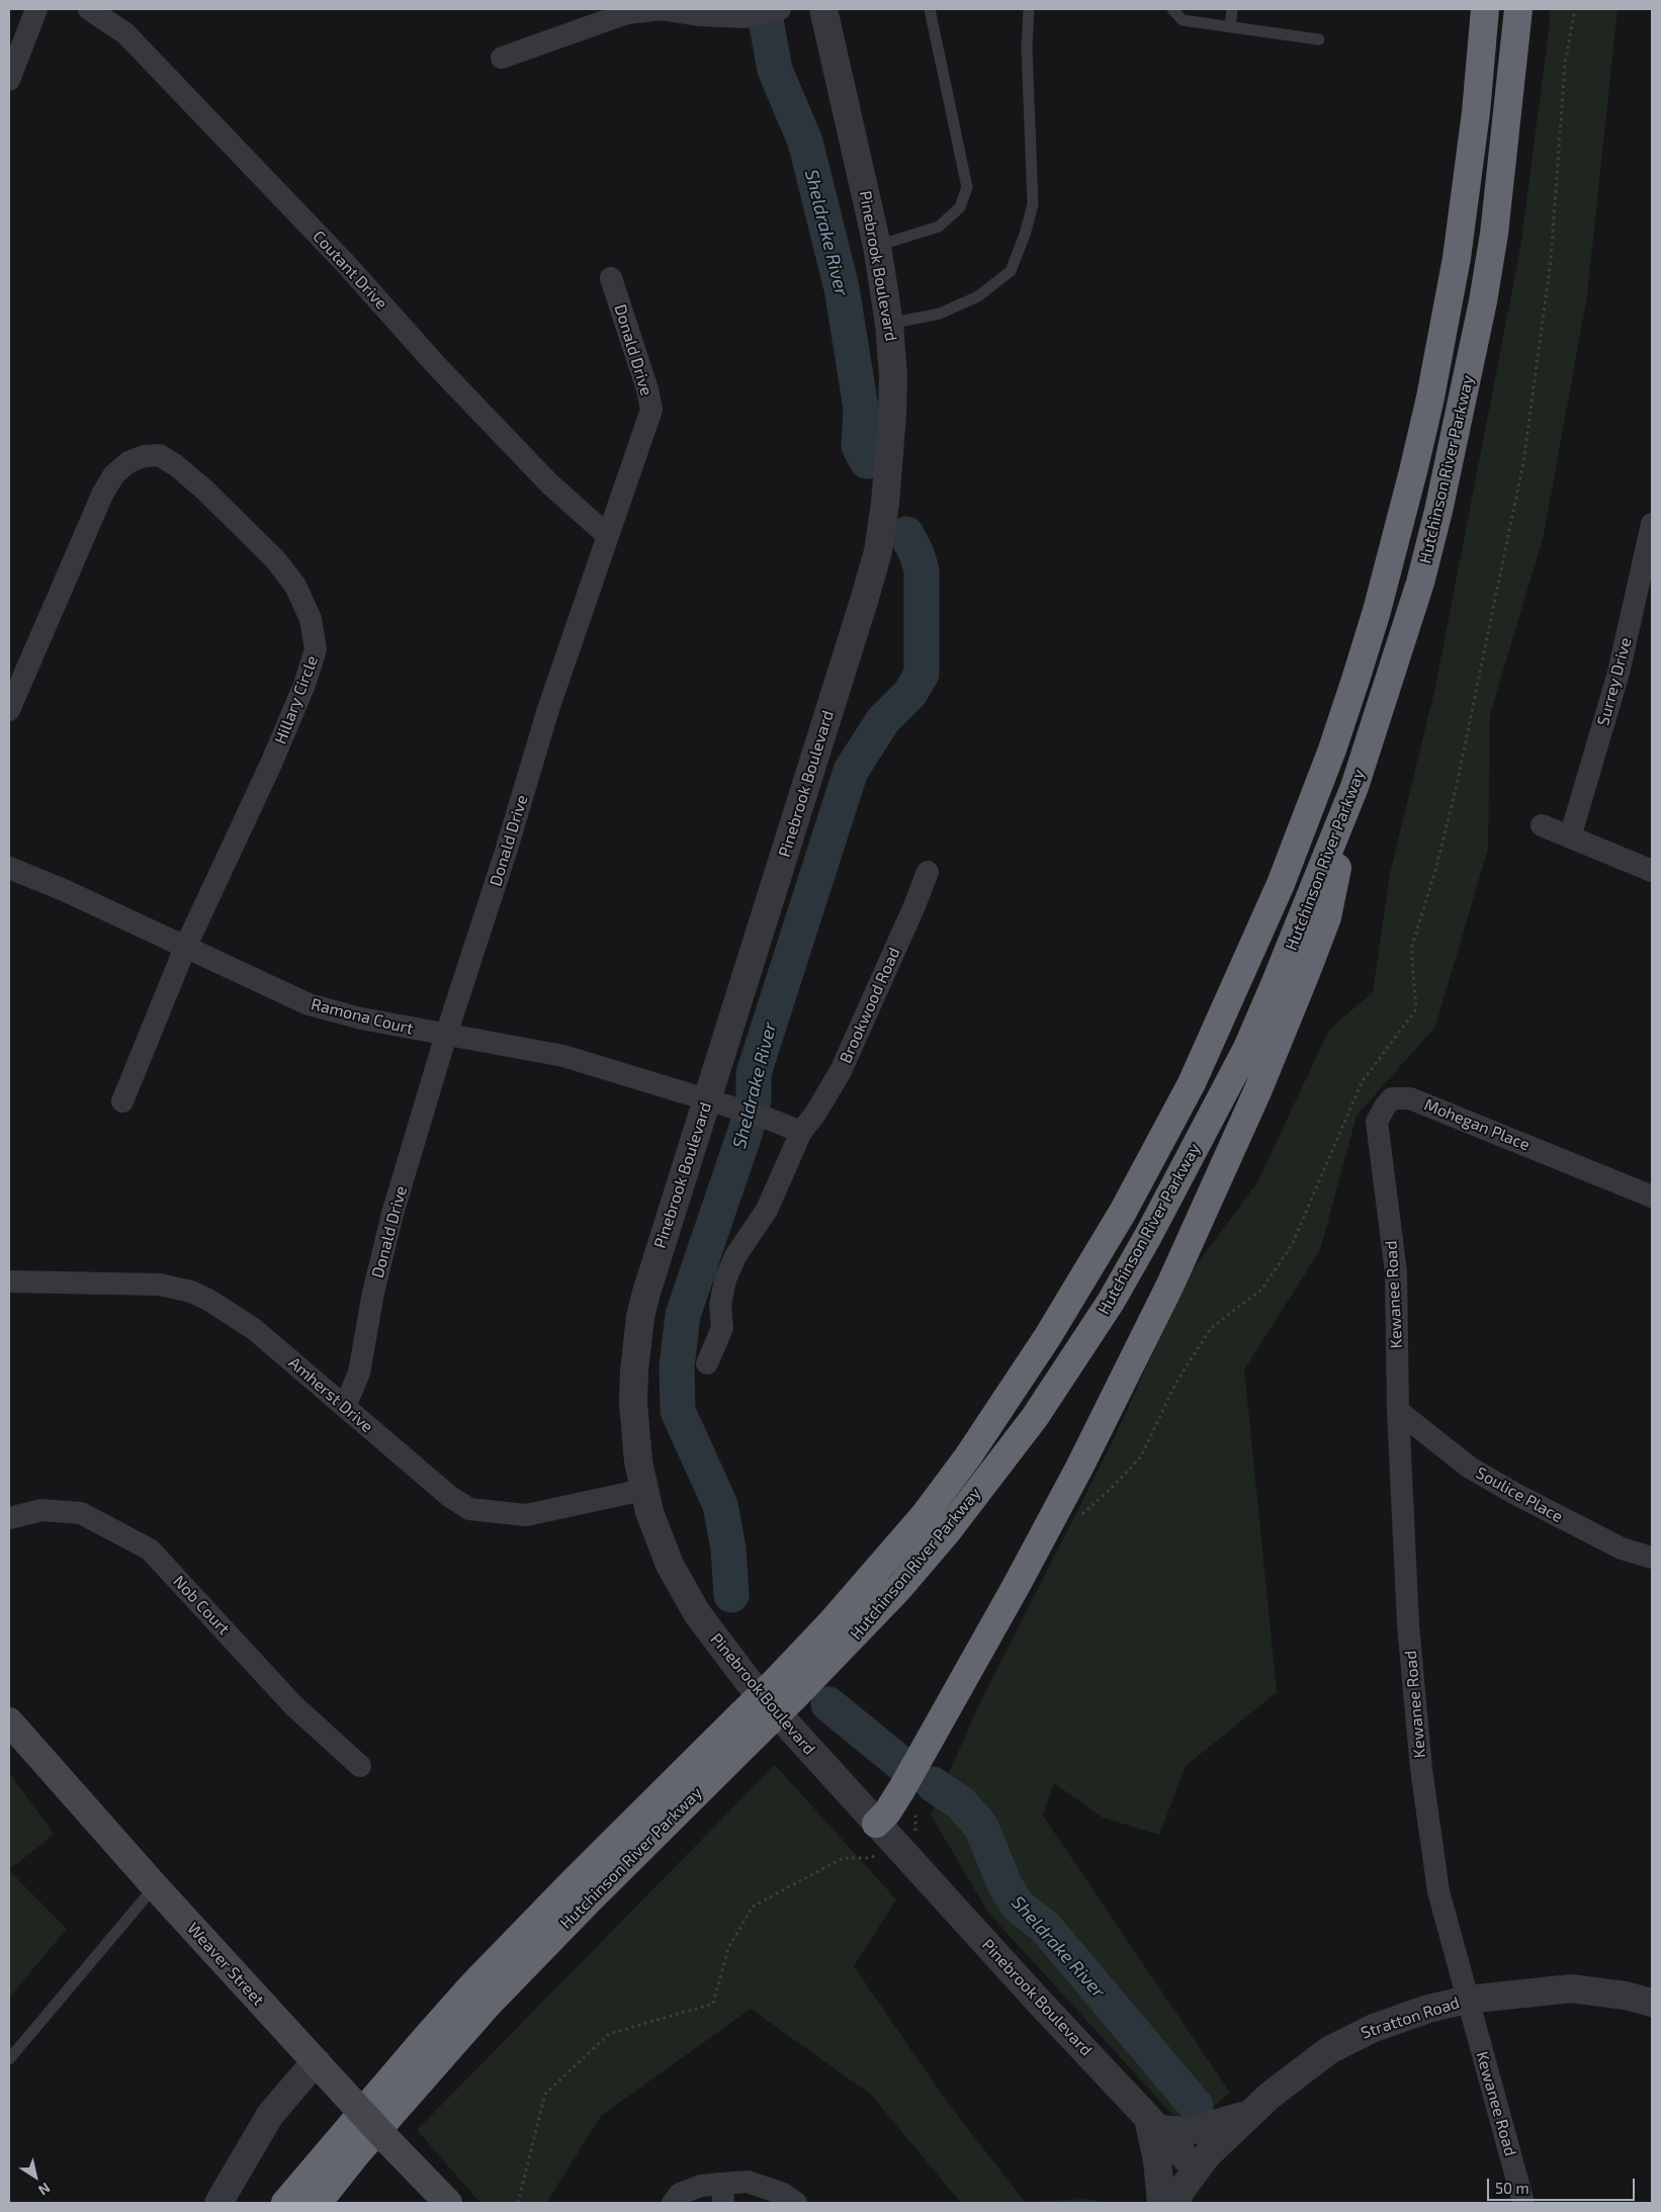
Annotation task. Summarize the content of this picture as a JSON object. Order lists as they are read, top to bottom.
{
  "streets": {
    "highway": ["Hutchinson River Parkway"],
    "main road": ["Weaver Street"],
    "street": [
      "Pinebrook Boulevard",
      "Coutant Drive",
      "Donald Drive",
      "Surrey Drive",
      "Hillary Circle",
      "Brookwood Road",
      "Ramona Court",
      "Mohegan Place",
      "Kewanee Road",
      "Amherst Drive",
      "Soulice Place",
      "Nob Court",
      "Stratton Road"
    ]
  },
  "crossings": [
    ["Pinebrook Boulevard", "Ramona Court"],
    ["Pinebrook Boulevard", "Amherst Drive"],
    ["Pinebrook Boulevard", "Stratton Road"],
    ["Coutant Drive", "Donald Drive"],
    ["Donald Drive", "Ramona Court"],
    ["Donald Drive", "Amherst Drive"],
    ["Hillary Circle", "Ramona Court"],
    ["Mohegan Place", "Kewanee Road"],
    ["Kewanee Road", "Soulice Place"],
    ["Kewanee Road", "Stratton Road"]
  ],
  "water": ["Sheldrake River"],
  "scale_bar": "50 m",
  "north": "bottom right"
}
